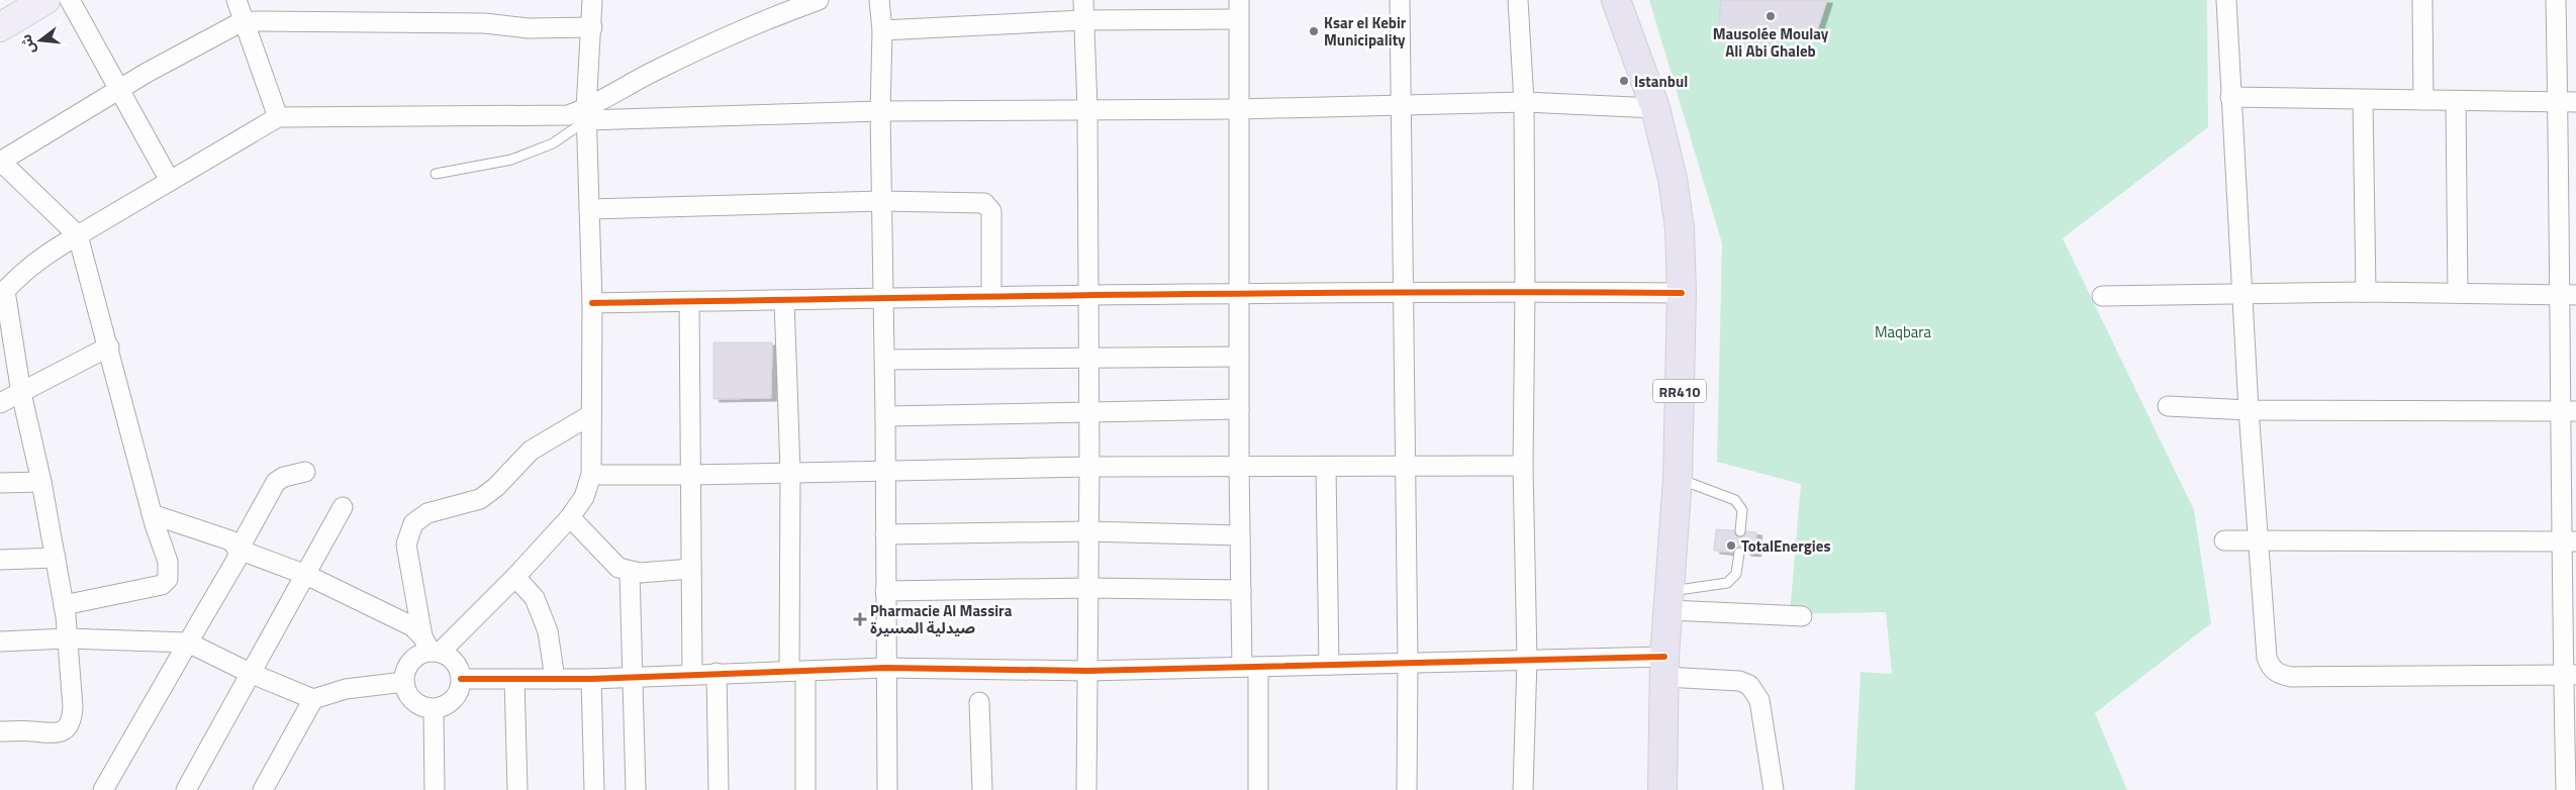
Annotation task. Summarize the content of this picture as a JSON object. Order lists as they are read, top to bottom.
{
  "streets": {
    "highway": ["RR410"]
  },
  "parks": ["Maqbara"],
  "places": {
    "other": [
      "Mausolée Moulay Ali Abi Ghaleb",
      "Ksar el Kebir Municipality",
      "Istanbul",
      "TotalEnergies"
    ],
    "health": ["Pharmacie Al Massira صيدلية المسيرة"]
  },
  "north": "left"
}
